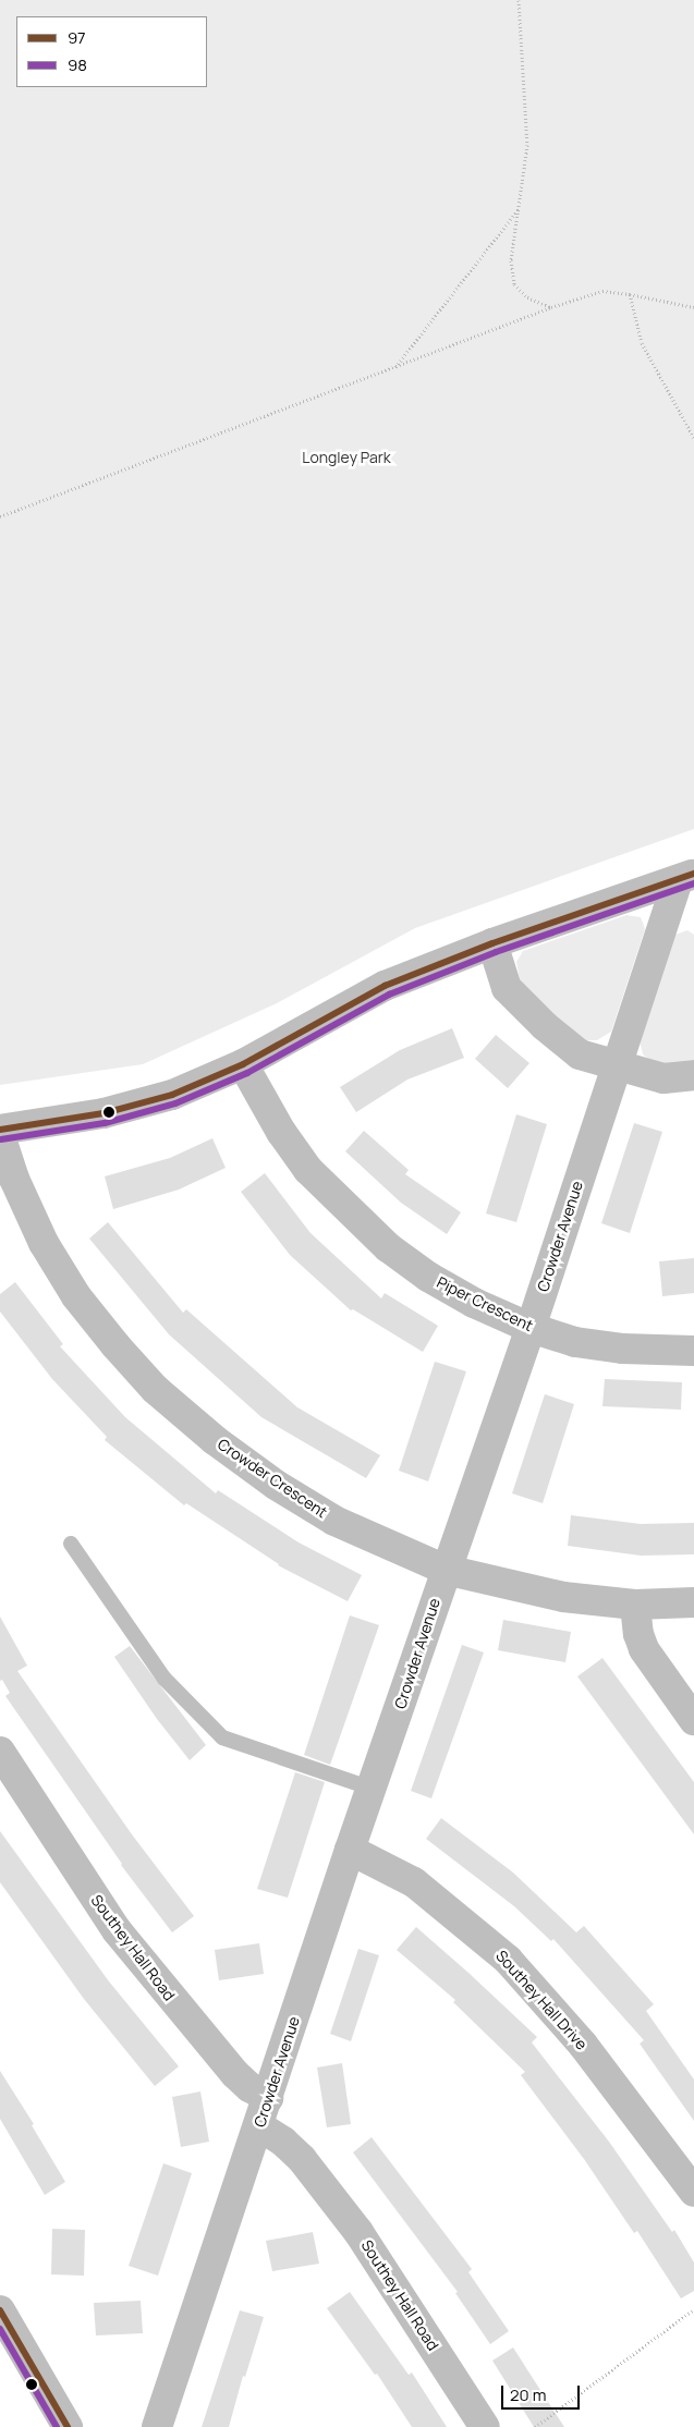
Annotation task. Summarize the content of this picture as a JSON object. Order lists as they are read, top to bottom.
{
  "streets": {
    "street": [
      "Crowder Avenue",
      "Piper Crescent",
      "Crowder Crescent",
      "Southey Hall Road",
      "Southey Hall Drive"
    ]
  },
  "crossings": [
    ["Crowder Avenue", "Piper Crescent"],
    ["Crowder Avenue", "Crowder Crescent"],
    ["Crowder Avenue", "Southey Hall Road"],
    ["Crowder Avenue", "Southey Hall Drive"]
  ],
  "parks": ["Longley Park"],
  "lines": ["transit line 97", "transit line 98"],
  "legend": ["97", "98"],
  "scale_bar": "20 m"
}
